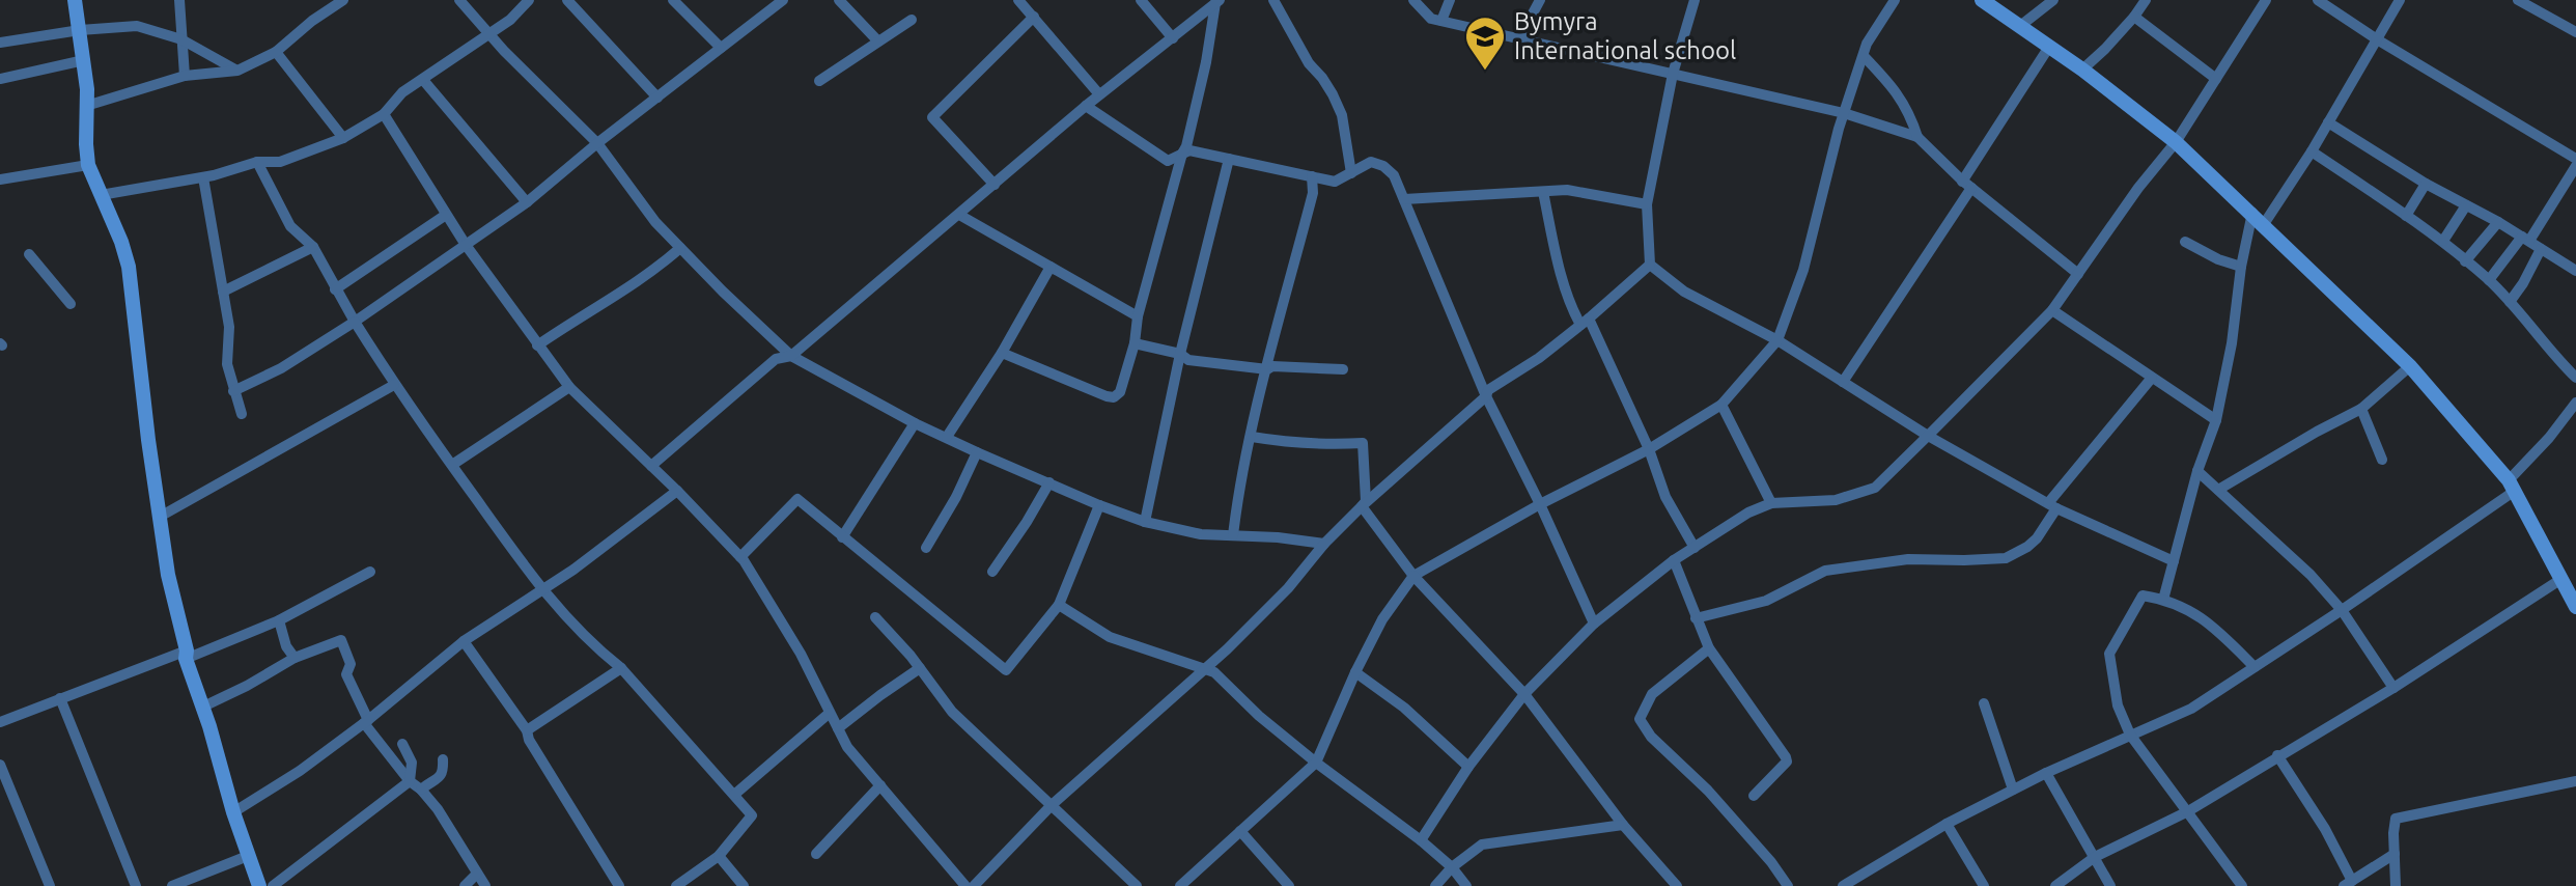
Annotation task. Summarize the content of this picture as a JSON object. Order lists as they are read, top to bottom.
{
  "places": {
    "school or university": ["Bymyra International school"]
  }
}
